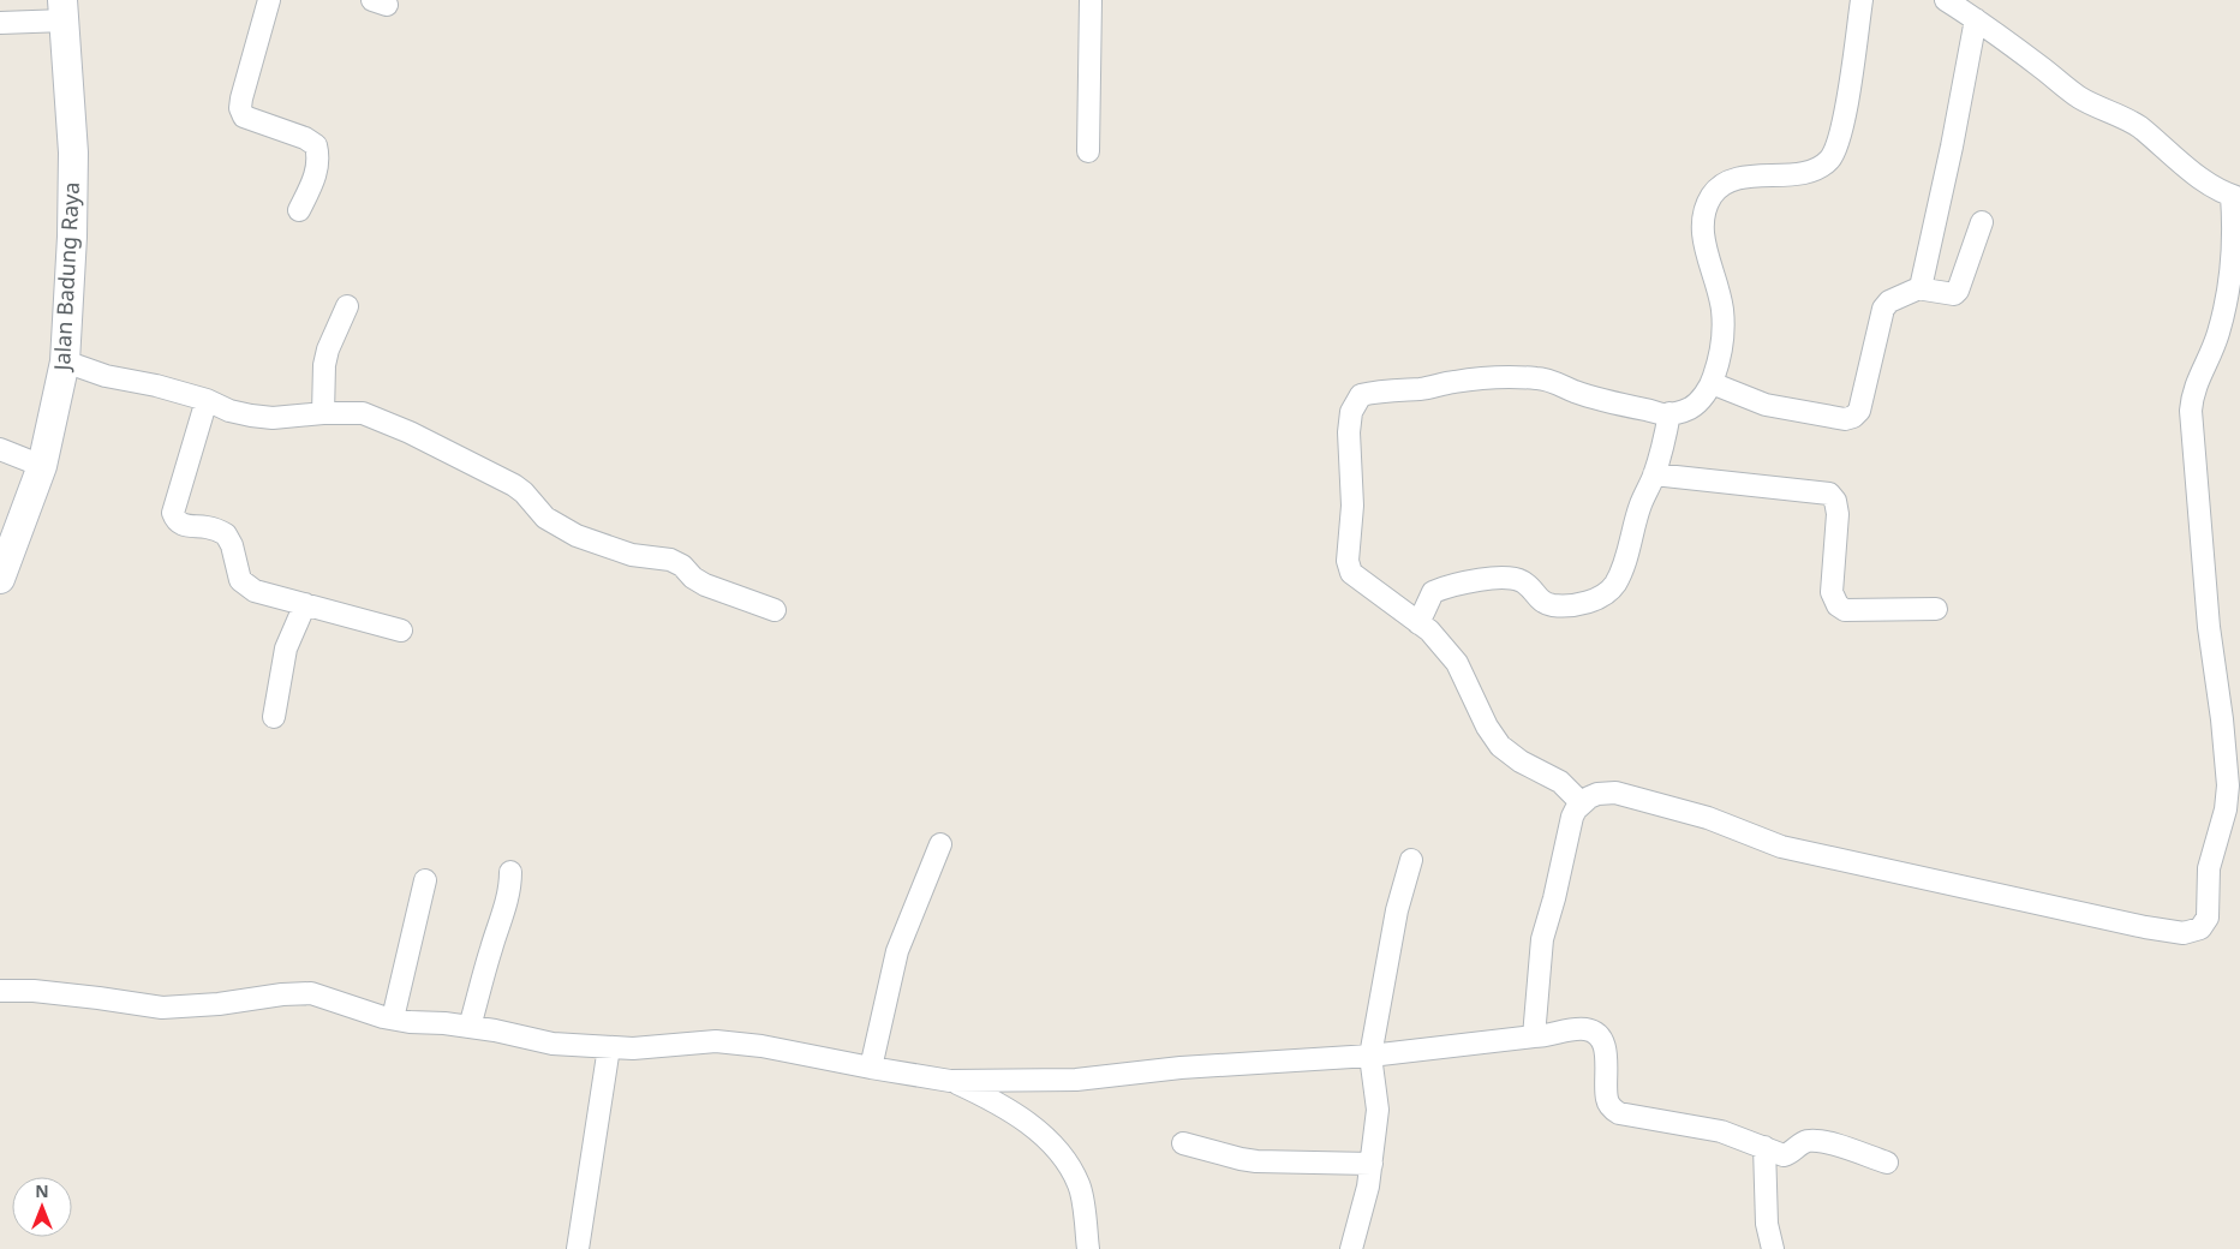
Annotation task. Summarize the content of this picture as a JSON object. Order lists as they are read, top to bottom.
{
  "streets": {
    "main road": ["Jalan Badung Raya"]
  },
  "north": "top"
}
